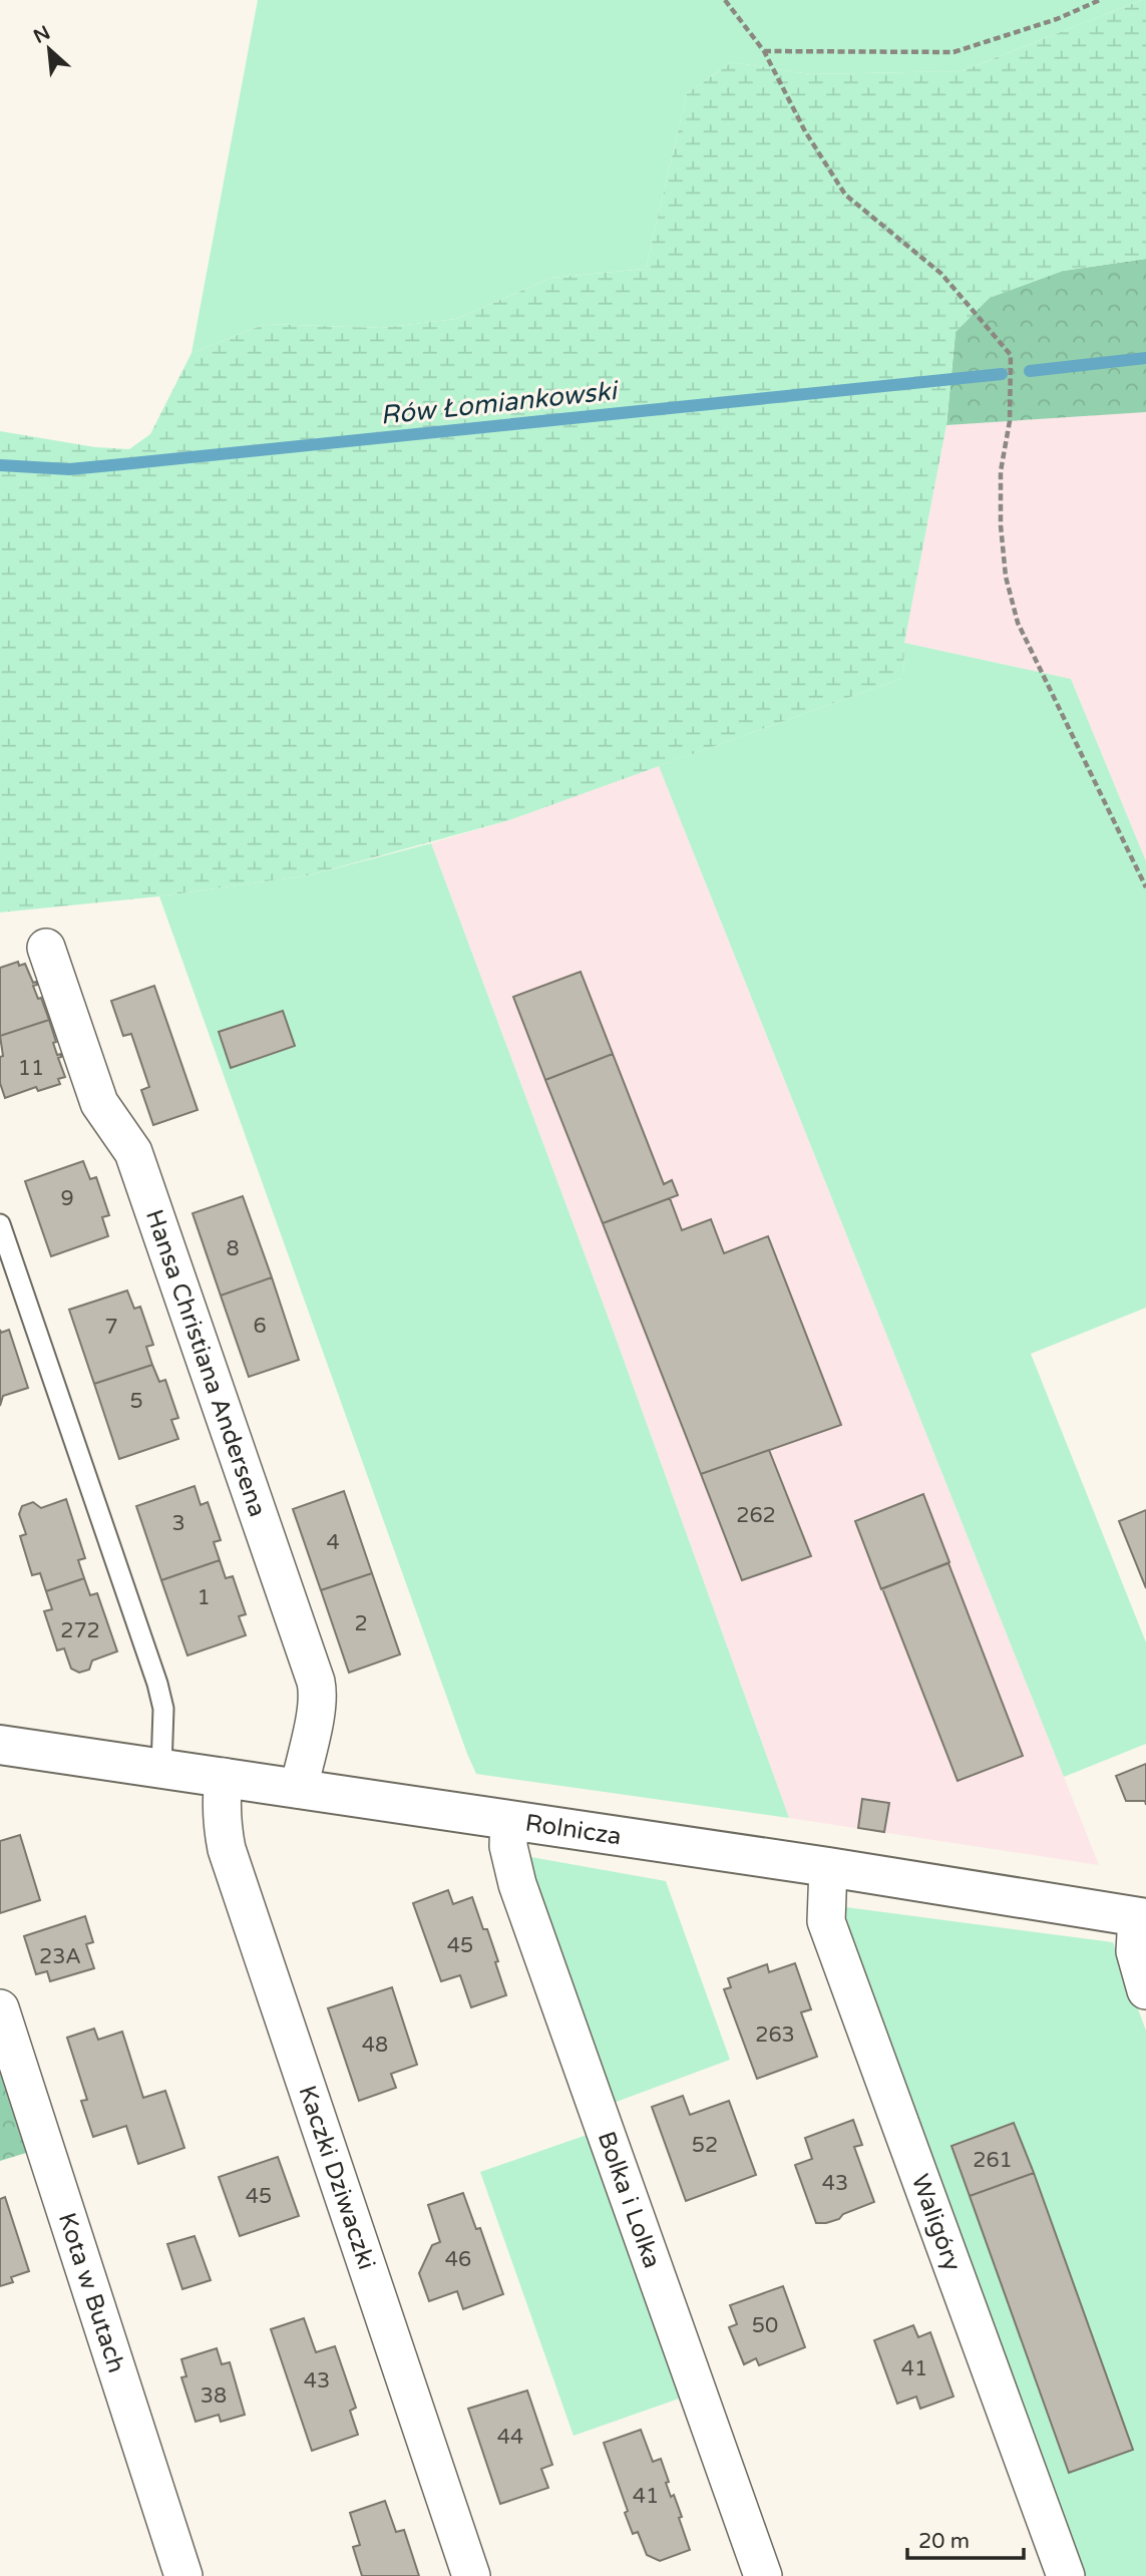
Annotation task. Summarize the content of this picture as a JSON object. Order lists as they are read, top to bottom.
{
  "streets": {
    "street": [
      "Hansa Christiana Andersena",
      "Rolnicza",
      "Kaczki Dziwaczki",
      "Bolka i Lolka",
      "Waligóry",
      "Kota w Butach"
    ]
  },
  "crossings": [
    ["Hansa Christiana Andersena", "Rolnicza"],
    ["Rolnicza", "Kaczki Dziwaczki"],
    ["Rolnicza", "Bolka i Lolka"],
    ["Rolnicza", "Waligóry"]
  ],
  "water": ["Rów Łomiankowski"],
  "house_numbers": [
    "11",
    "9",
    "8",
    "6",
    "7",
    "5",
    "262",
    "3",
    "4",
    "1",
    "2",
    "272",
    "45",
    "23A",
    "263",
    "48",
    "52",
    "261",
    "43",
    "45",
    "46",
    "50",
    "41",
    "43",
    "38",
    "44",
    "41"
  ],
  "scale_bar": "20 m",
  "north": "top left"
}
